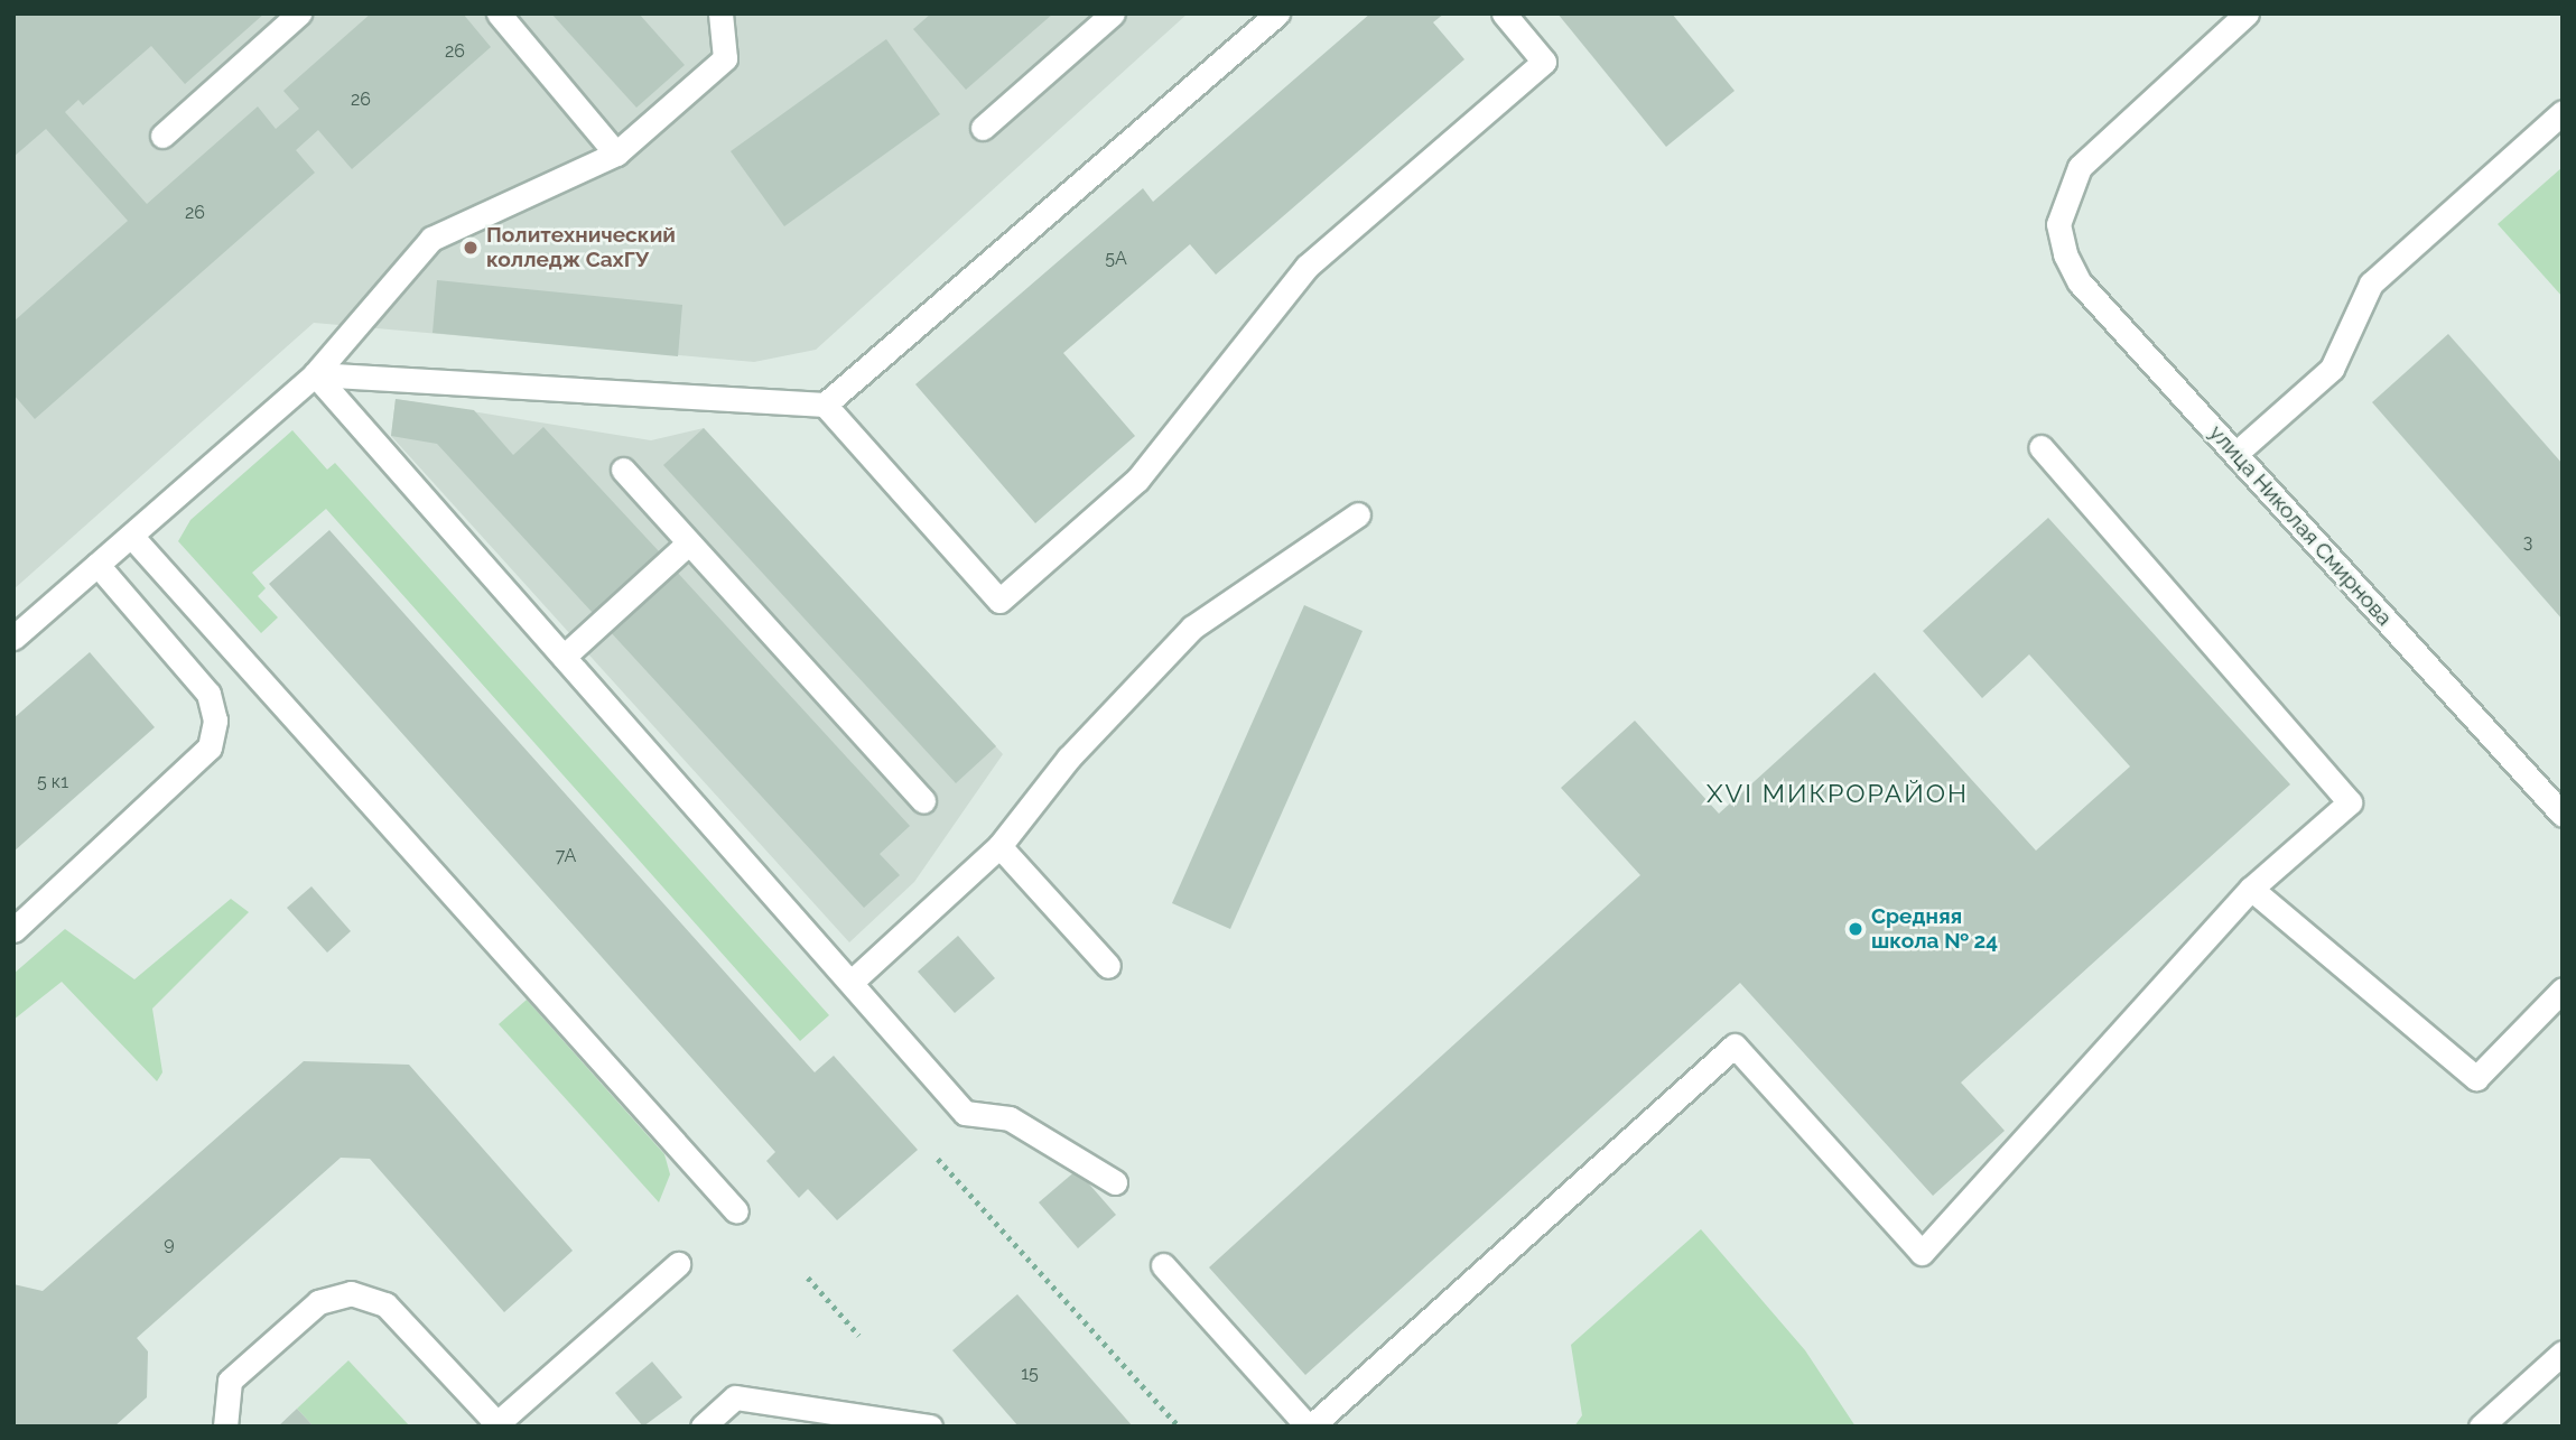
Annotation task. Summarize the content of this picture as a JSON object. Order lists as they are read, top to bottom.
{
  "streets": {
    "street": ["улица Николая Смирнова"]
  },
  "districts": ["XVI МИКРОРАЙОН"],
  "places": ["Политехнический колледж СахГУ", "Средняя школа № 24"],
  "house_numbers": [
    "26",
    "26",
    "26",
    "5А",
    "3",
    "5 к1",
    "7А",
    "9",
    "15"
  ]
}
